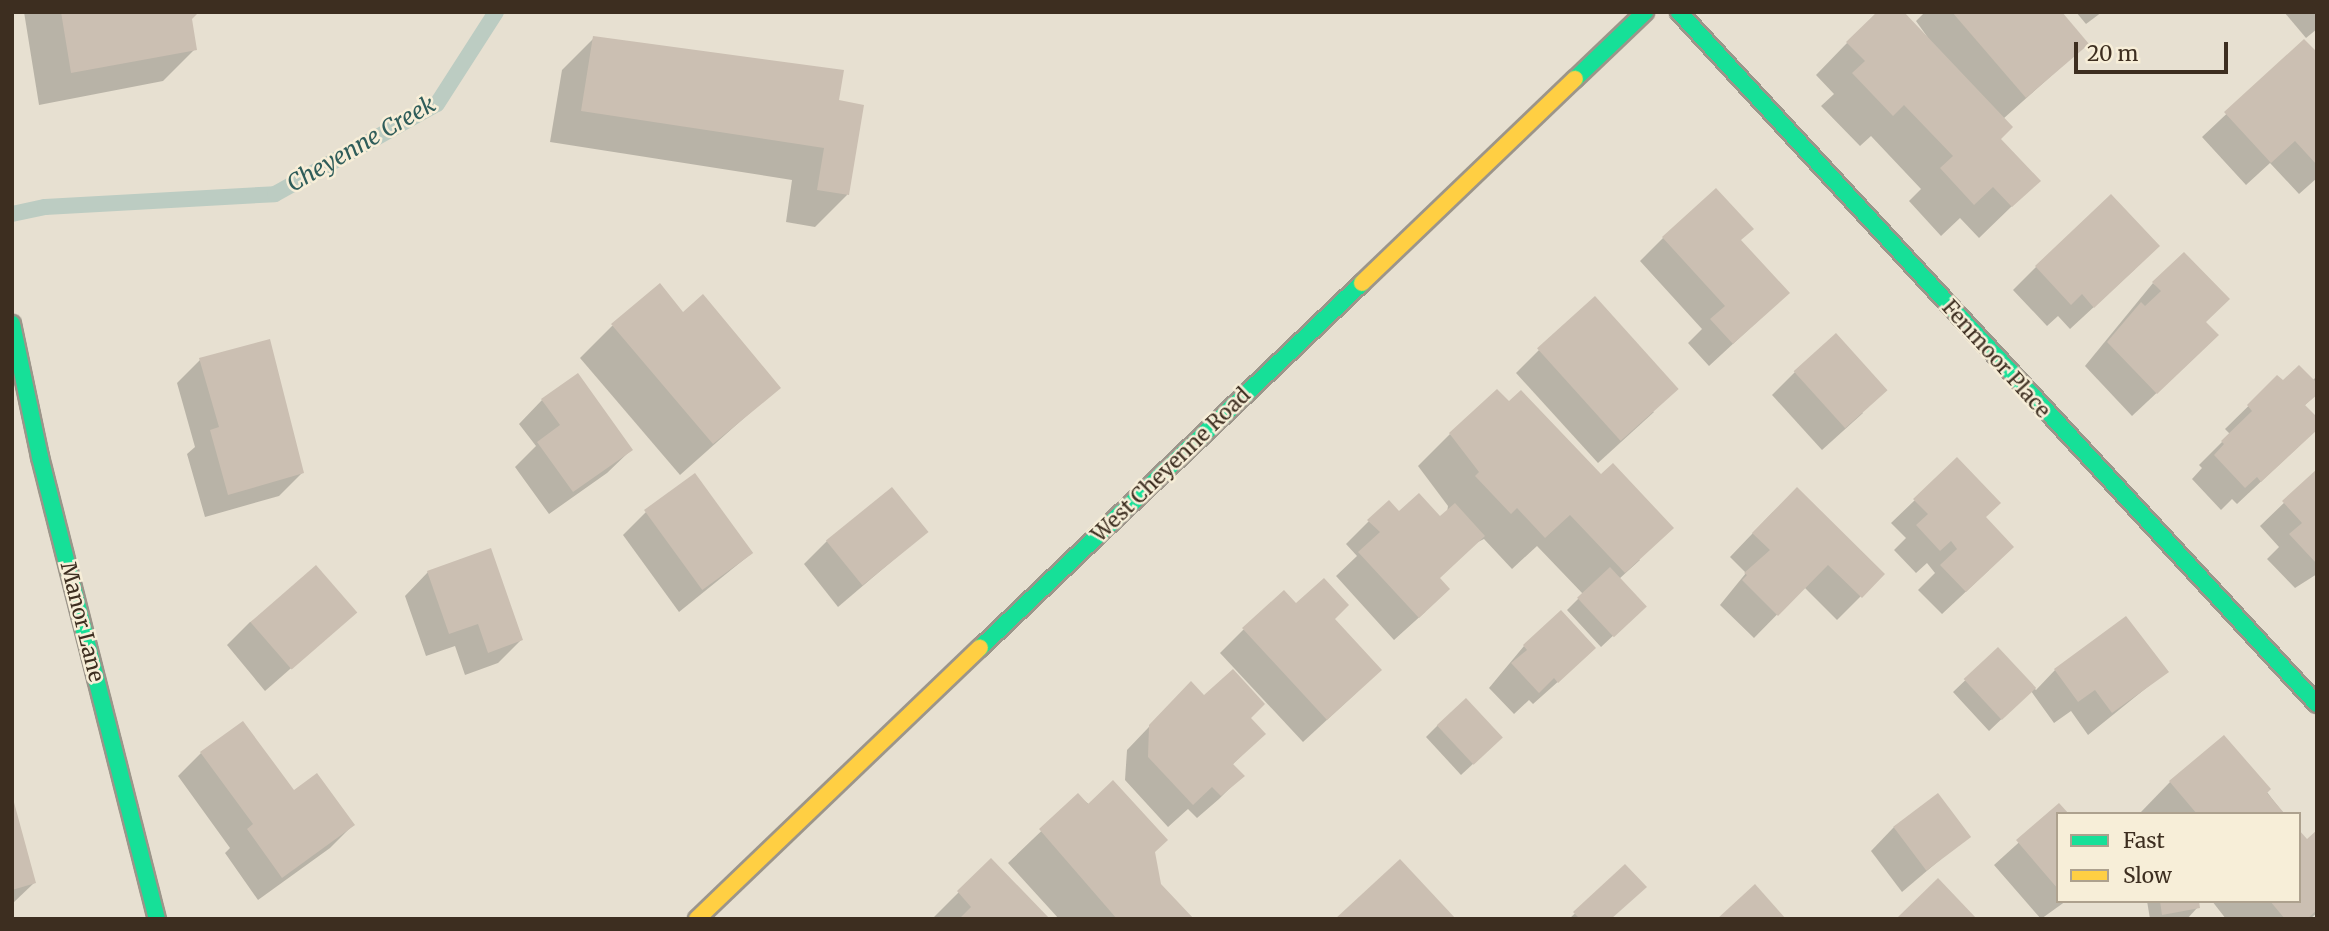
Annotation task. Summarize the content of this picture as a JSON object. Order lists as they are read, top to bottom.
{
  "streets": {
    "street": ["Fenmoor Place", "West Cheyenne Road", "Manor Lane"]
  },
  "water": ["Cheyenne Creek"],
  "legend": ["Fast", "Slow"],
  "scale_bar": "20 m"
}
